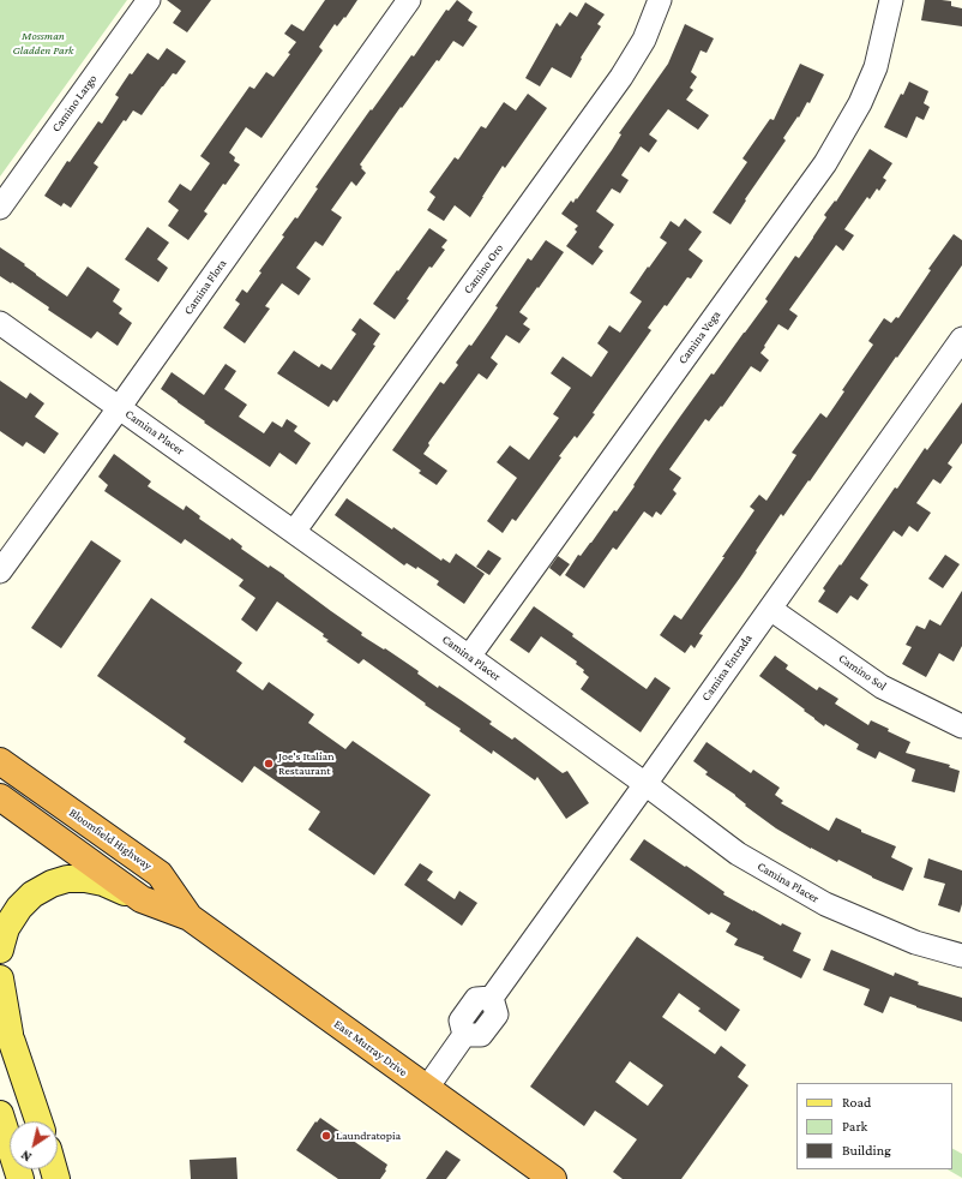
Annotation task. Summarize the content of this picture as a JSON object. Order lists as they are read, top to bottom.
{
  "streets": {
    "highway": ["Bloomfield Highway", "East Murray Drive"],
    "street": [
      "Camino Largo",
      "Camino Oro",
      "Camina Flora",
      "Camina Vega",
      "Camina Placer",
      "Camina Entrada",
      "Camino Sol"
    ]
  },
  "crossings": [
    ["Camino Oro", "Camina Placer"],
    ["Camina Flora", "Camina Placer"],
    ["Camina Vega", "Camina Placer"],
    ["Camina Placer", "Camina Entrada"],
    ["Camina Entrada", "Camino Sol"],
    ["Camina Entrada", "East Murray Drive"],
    ["Bloomfield Highway", "East Murray Drive"]
  ],
  "parks": ["Mossman Gladden Park"],
  "places": ["Joe's Italian Restaurant", "Laundratopia"],
  "legend": ["Road", "Park", "Building"],
  "north": "bottom left"
}
